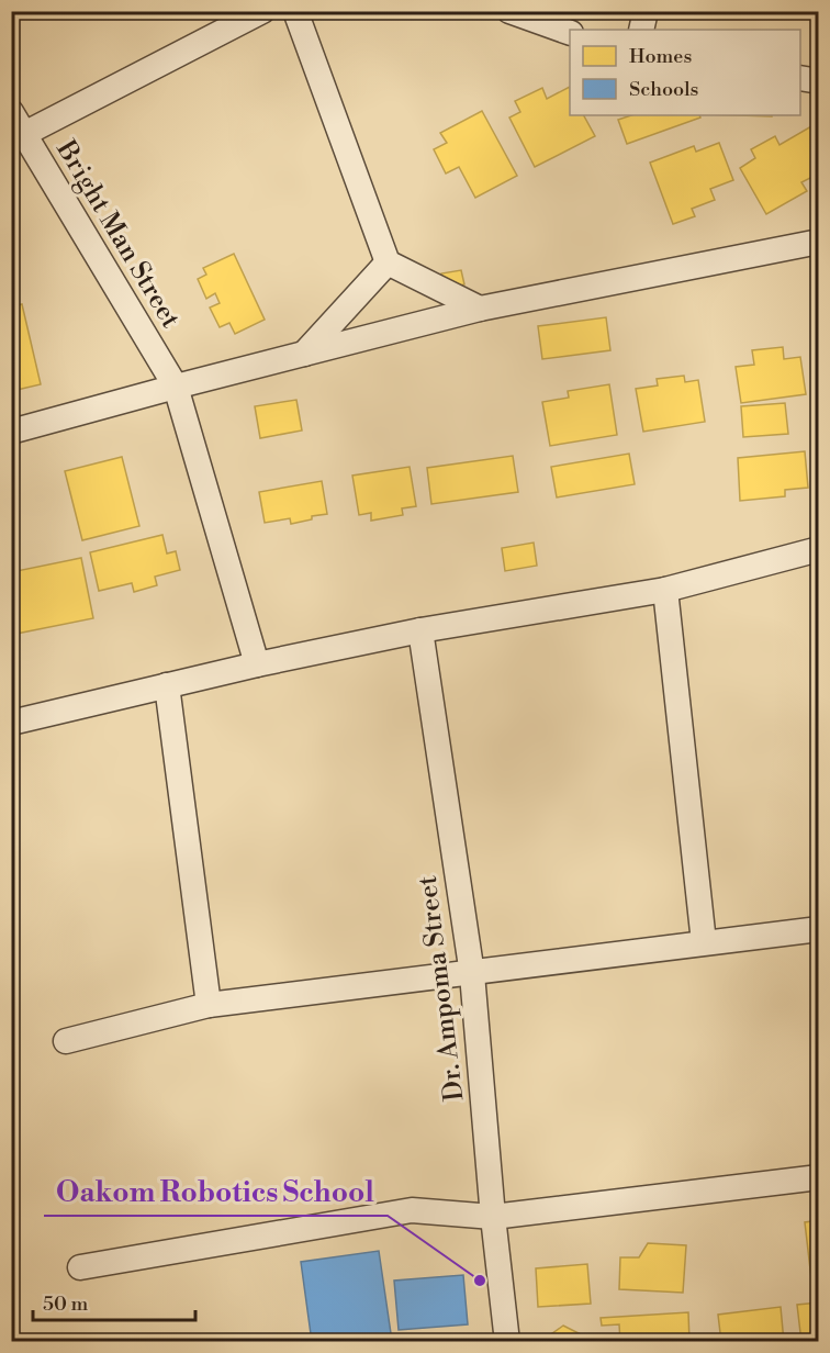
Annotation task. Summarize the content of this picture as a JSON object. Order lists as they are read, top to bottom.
{
  "streets": {
    "street": ["Bright Man Street", "Dr. Ampoma Street"]
  },
  "places": ["Oakom Robotics School"],
  "legend": ["Homes", "Schools"],
  "scale_bar": "50 m"
}
